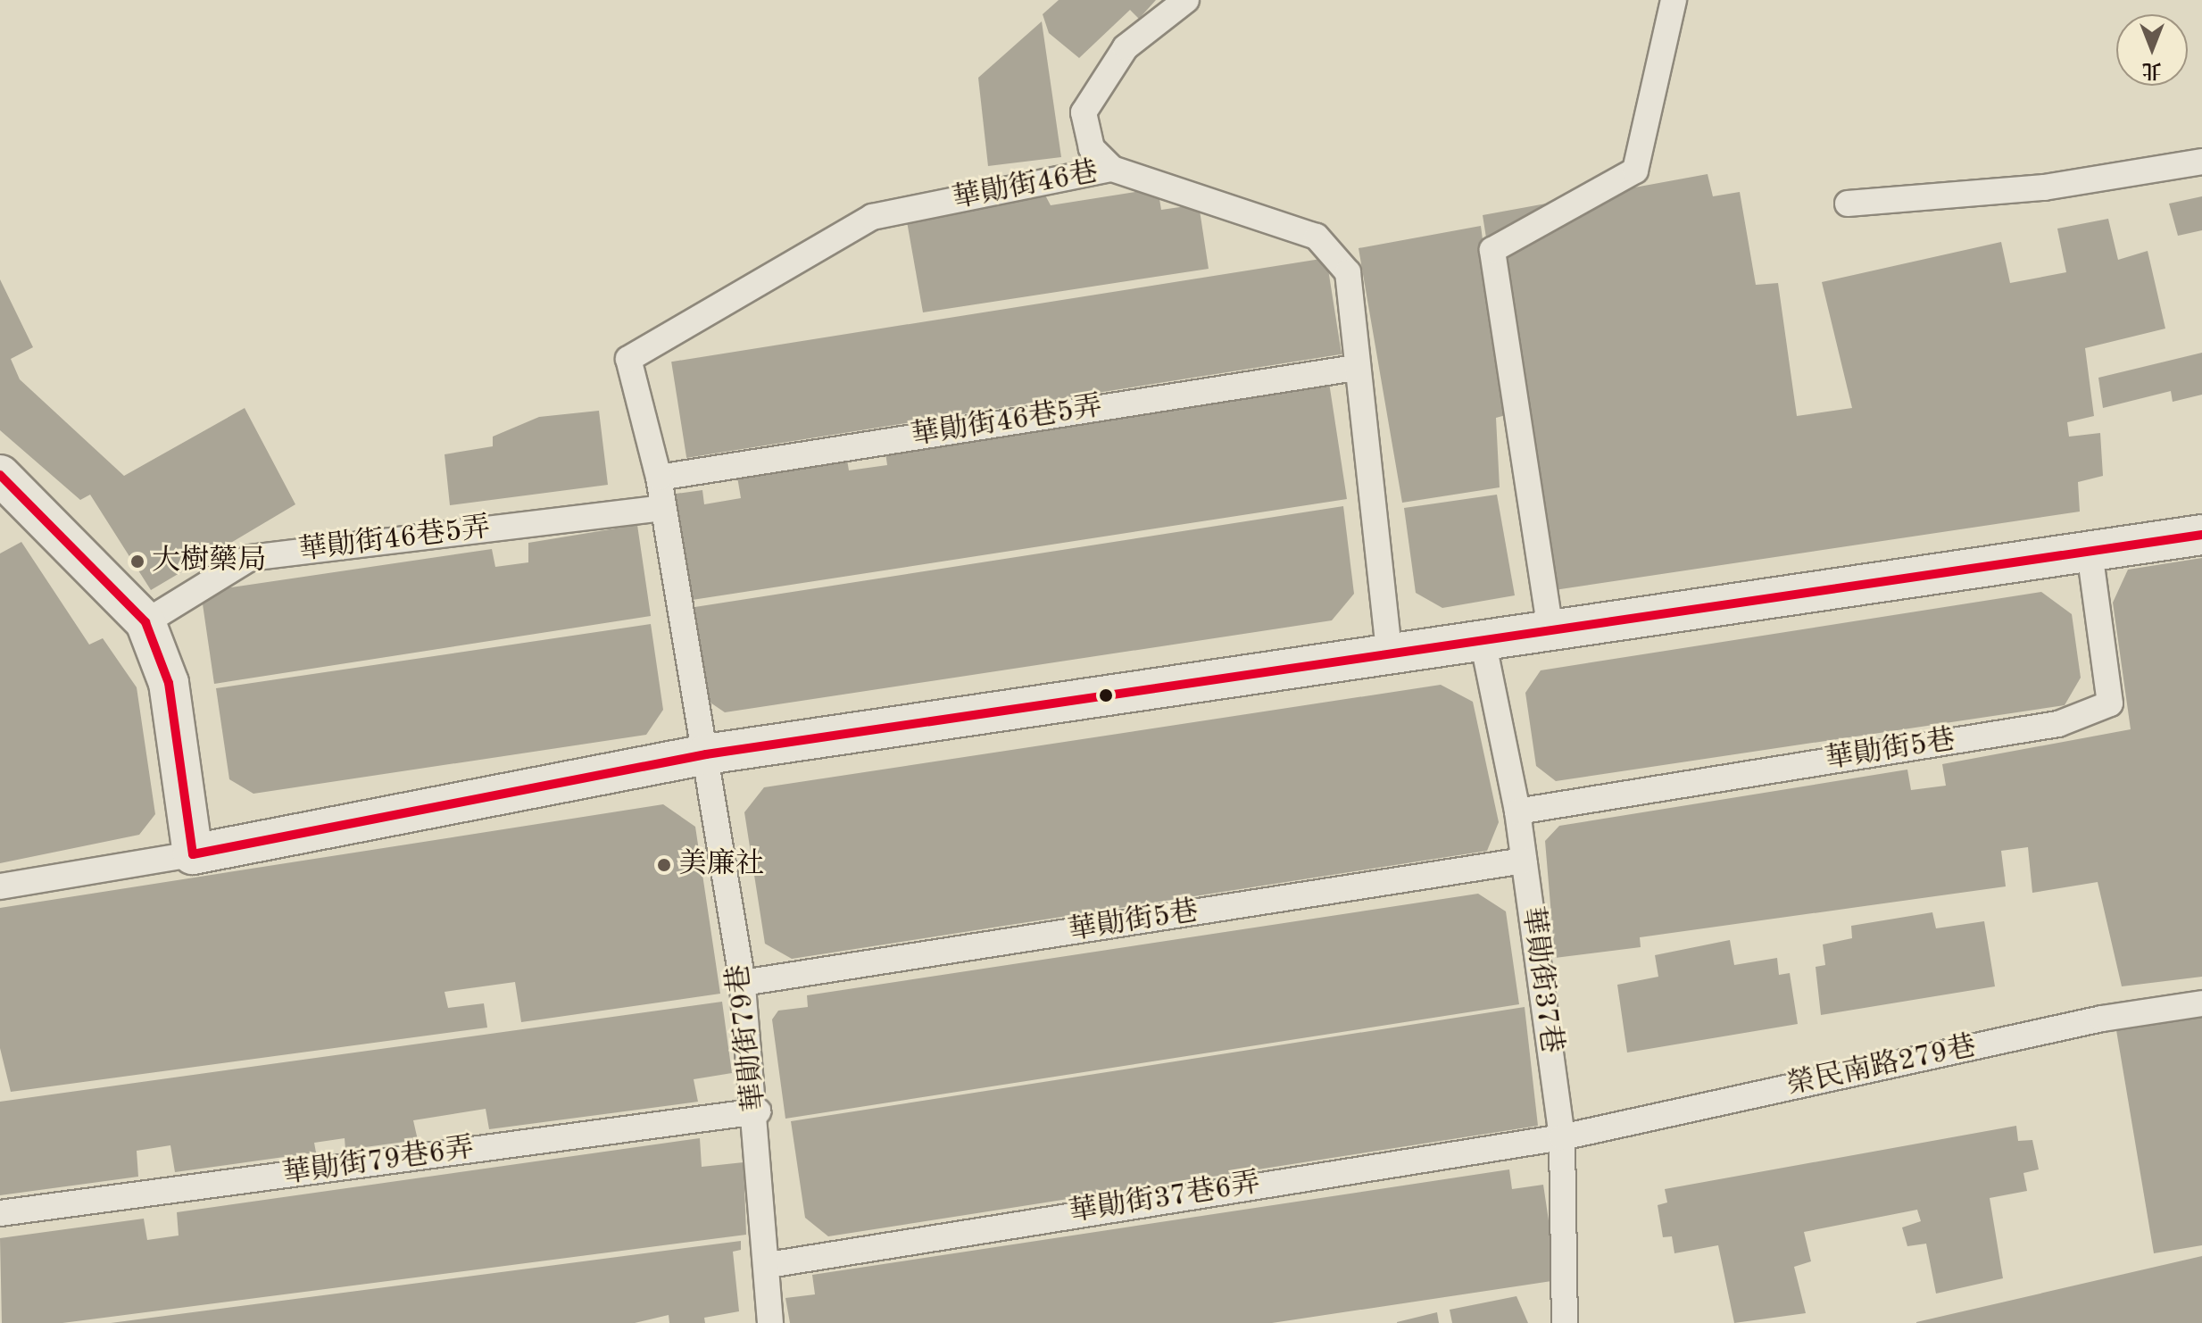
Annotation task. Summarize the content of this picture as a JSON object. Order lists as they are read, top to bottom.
{
  "streets": {
    "lane": [
      "華勛街46巷",
      "華勛街46巷5弄",
      "華勛街5巷",
      "華勛街37巷",
      "華勛街79巷",
      "榮民南路279巷",
      "華勛街79巷6弄",
      "華勛街37巷6弄"
    ]
  },
  "crossings": [
    ["華勛街46巷", "華勛街46巷5弄"],
    ["華勛街46巷", "華勛街79巷"],
    ["華勛街46巷5弄", "華勛街79巷"],
    ["華勛街5巷", "華勛街37巷"],
    ["華勛街5巷", "華勛街79巷"],
    ["華勛街37巷", "榮民南路279巷"],
    ["華勛街37巷", "華勛街37巷6弄"],
    ["華勛街79巷", "華勛街79巷6弄"],
    ["華勛街79巷", "華勛街37巷6弄"],
    ["榮民南路279巷", "華勛街37巷6弄"]
  ],
  "places": ["大樹藥局", "美廉社"],
  "north": "bottom"
}
